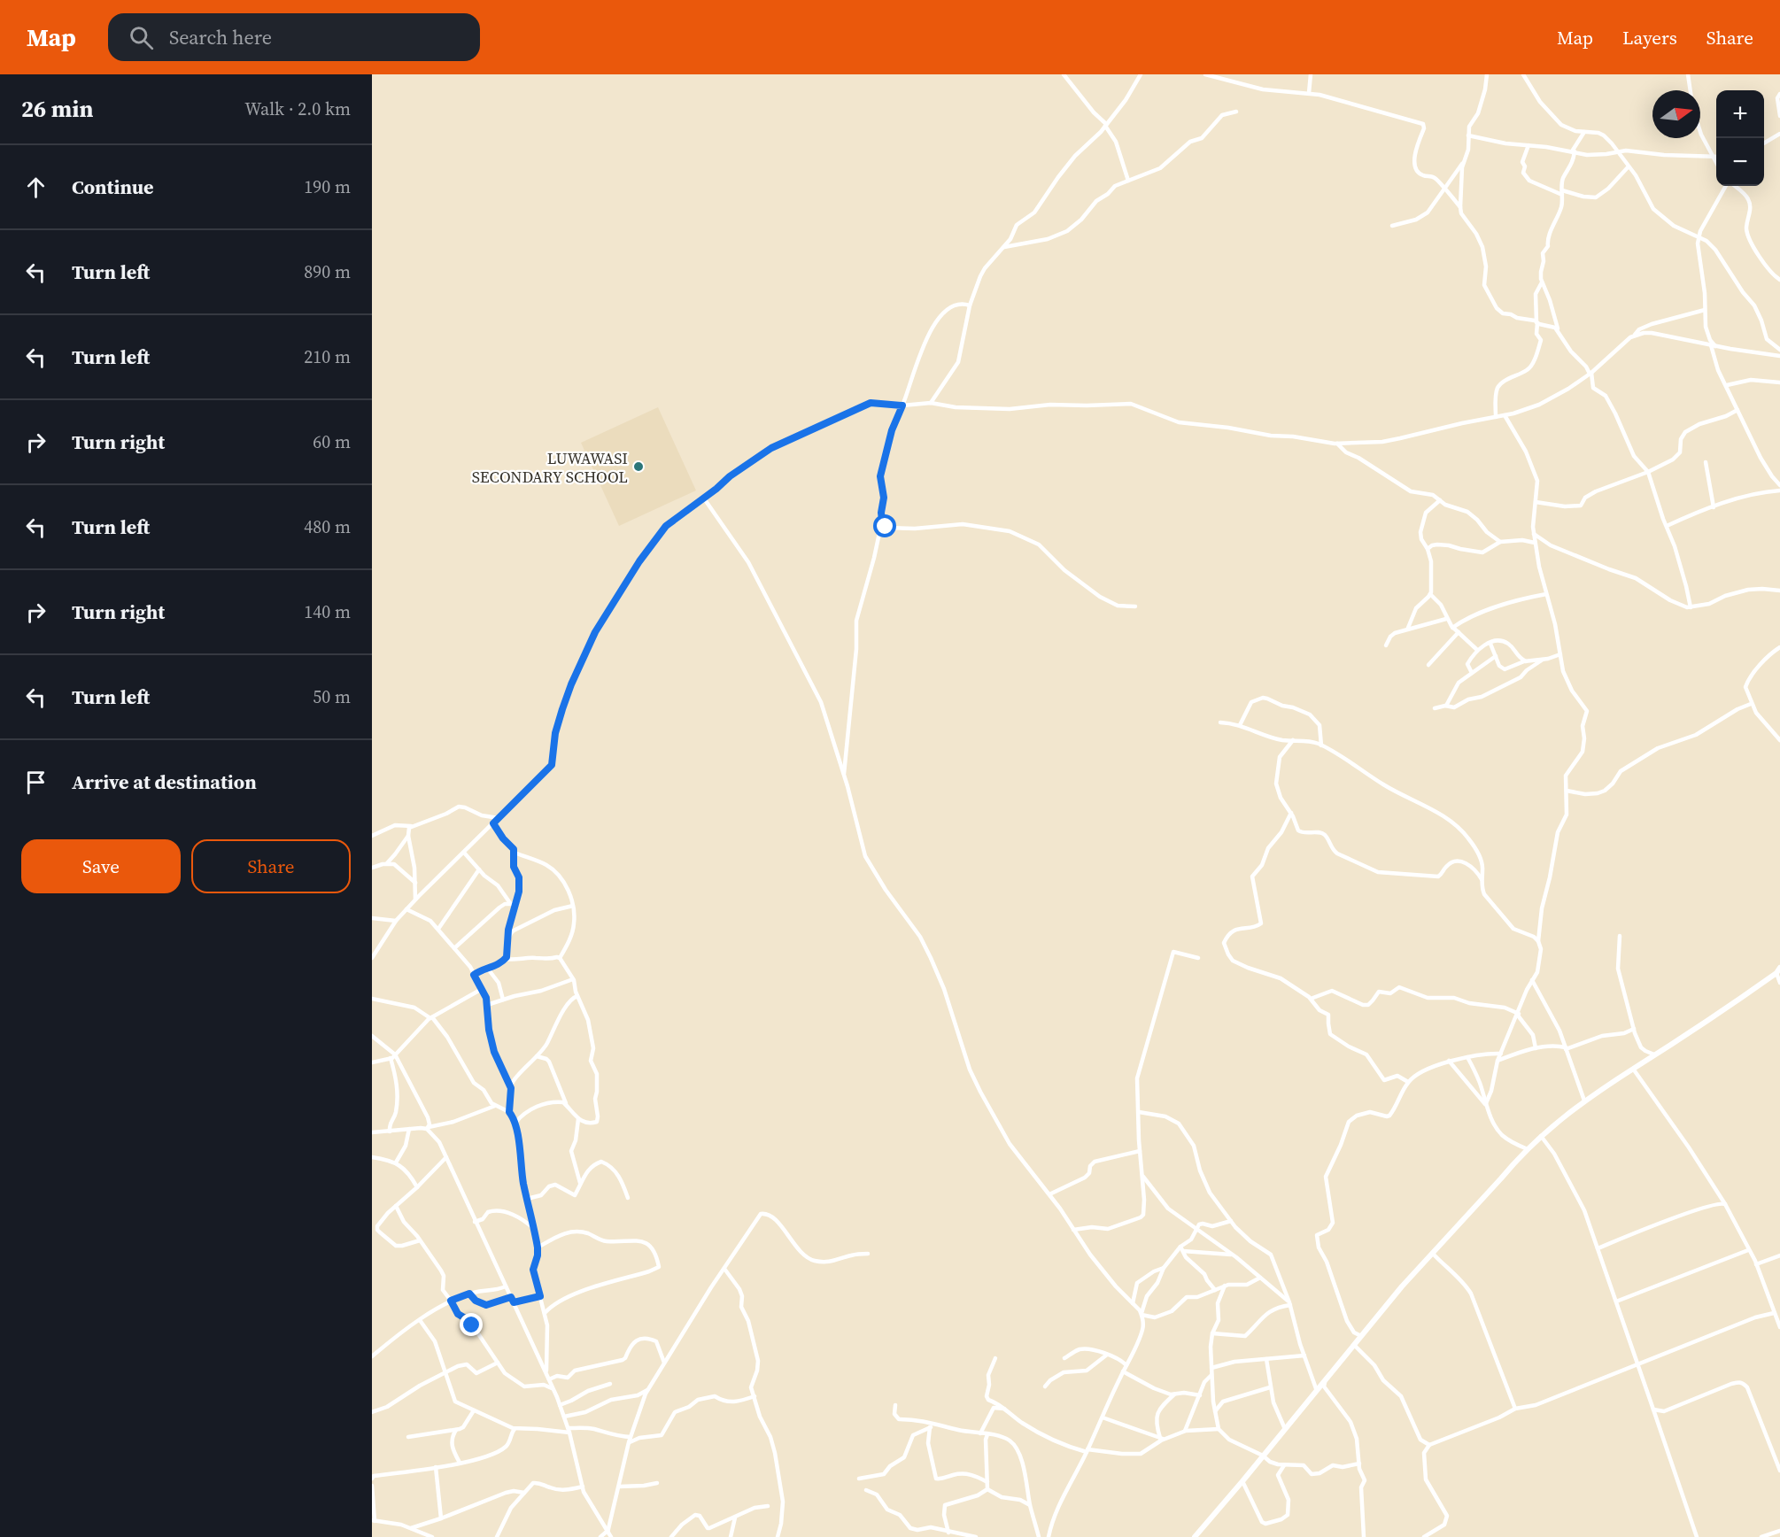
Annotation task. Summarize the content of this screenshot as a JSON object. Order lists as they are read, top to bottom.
{
  "places": ["LUWAWASI SECONDARY SCHOOL"],
  "north": "right",
  "page": {
    "header": "Map",
    "search": "Search here",
    "nav": ["Map", "Layers", "Share"],
    "heading": ["26 min", "Walk · 2.0 km"],
    "map_buttons": ["+", "−"],
    "list": [
      ["Continue", "190 m"],
      ["Turn left", "890 m"],
      ["Turn left", "210 m"],
      ["Turn right", "60 m"],
      ["Turn left", "480 m"],
      ["Turn right", "140 m"],
      ["Turn left", "50 m"],
      "Arrive at destination"
    ],
    "buttons": ["Save", "Share"]
  }
}
